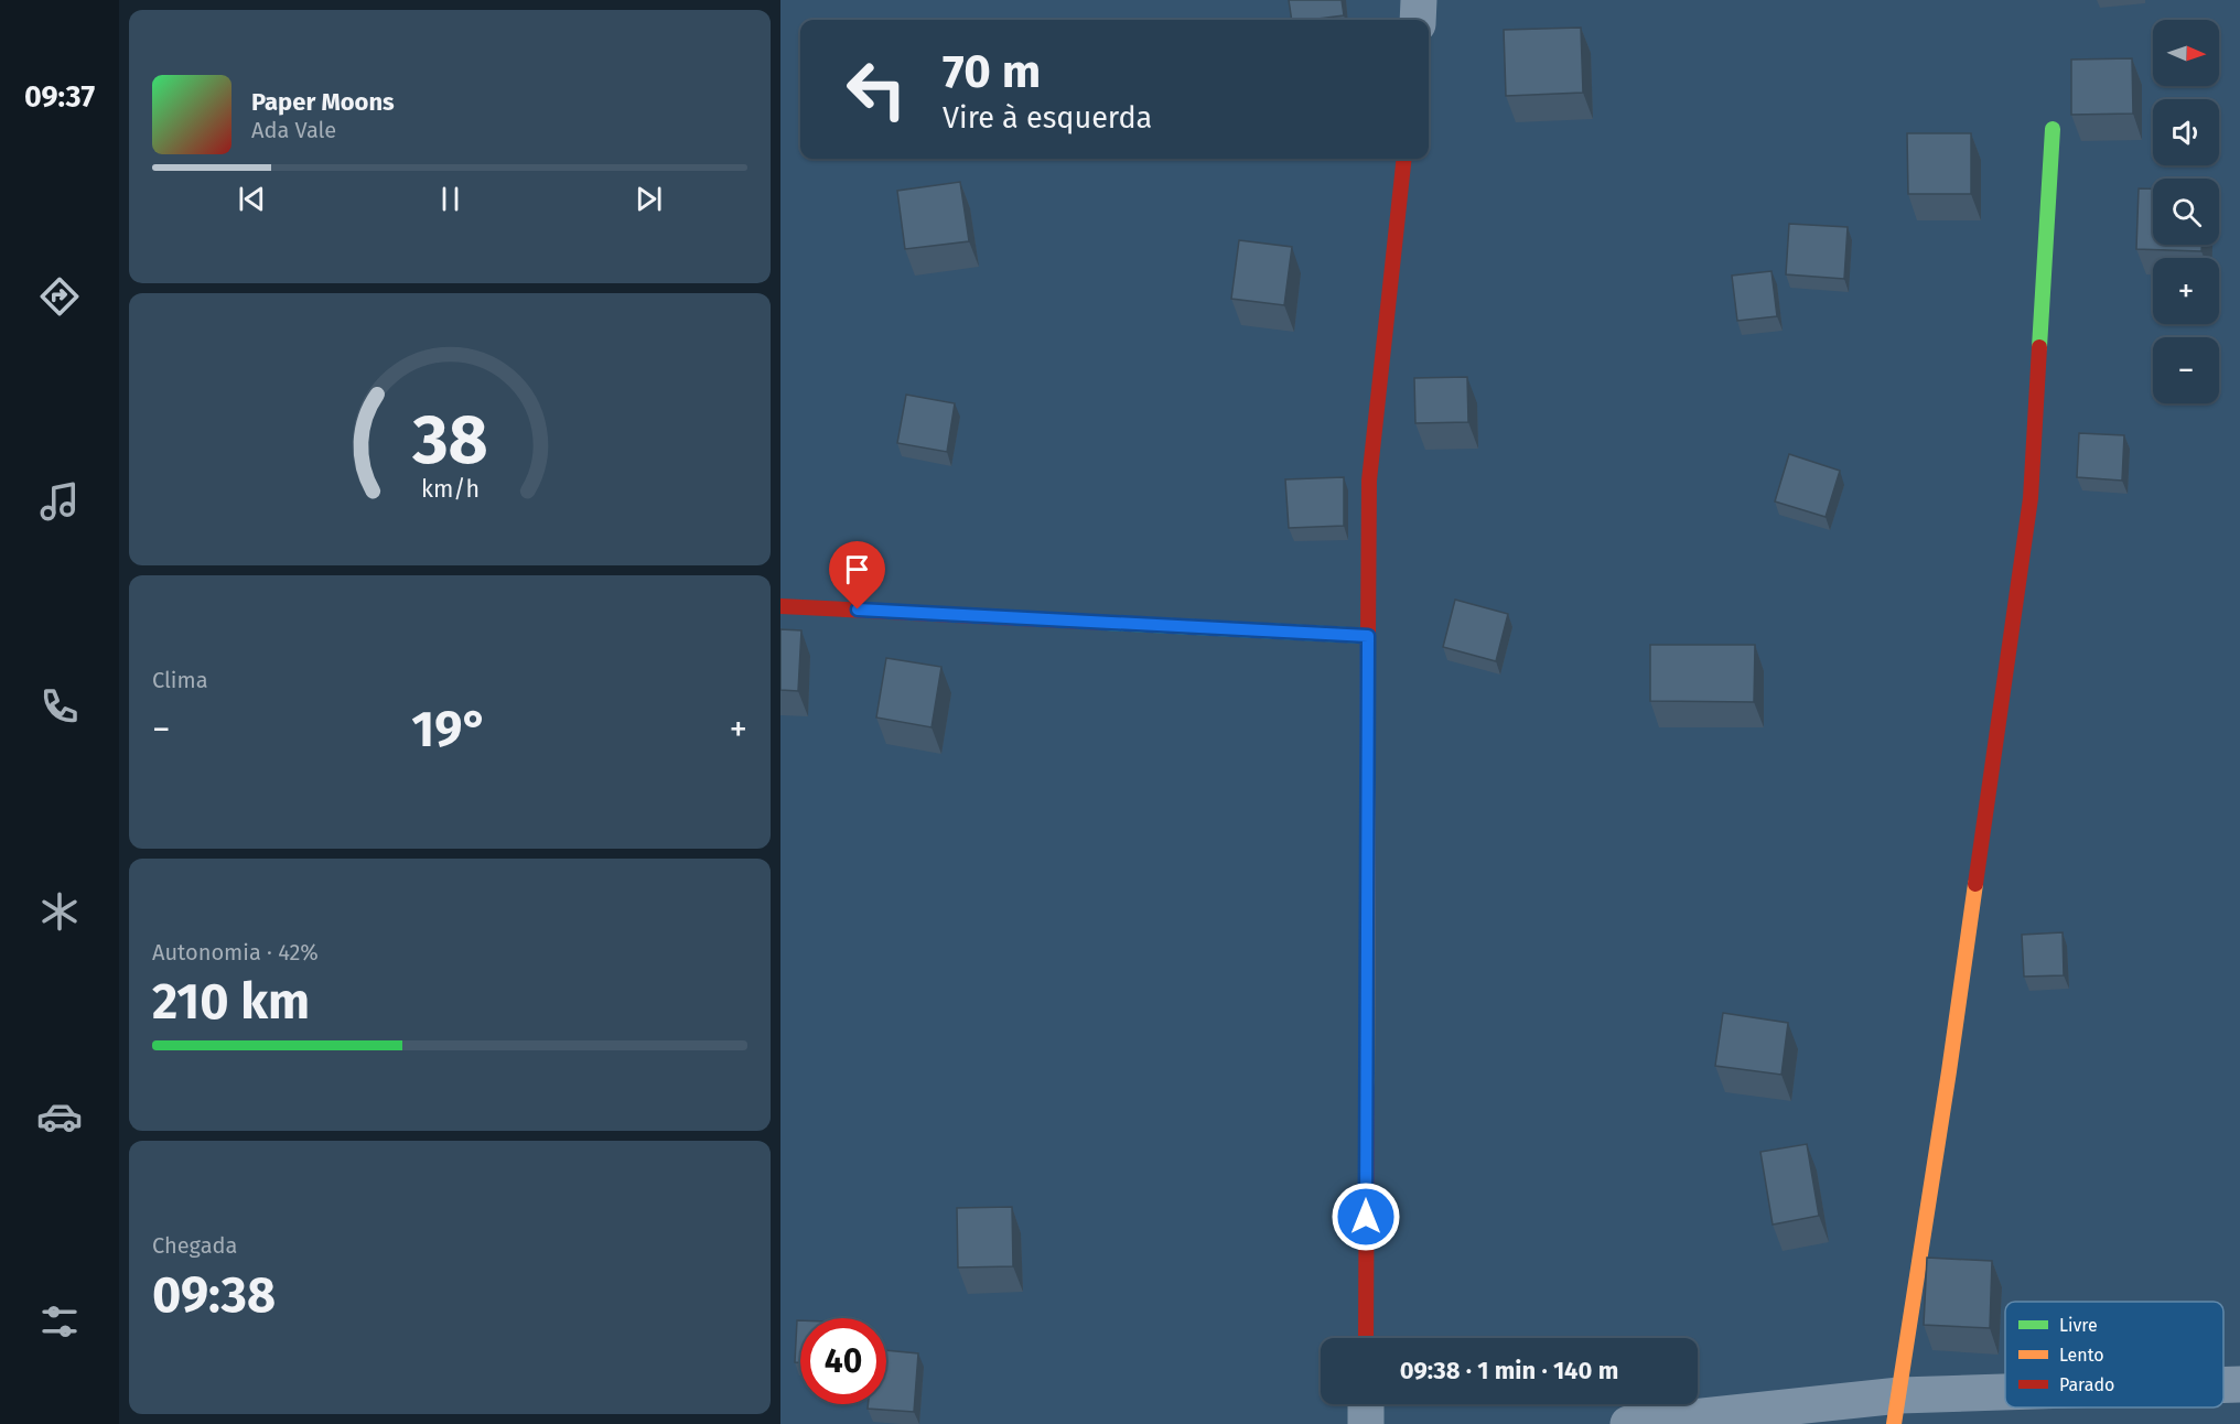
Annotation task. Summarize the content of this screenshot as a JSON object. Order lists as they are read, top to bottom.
{
  "legend": ["Livre", "Lento", "Parado"],
  "north": "right",
  "page": {
    "tabs": "09:37",
    "map_buttons": ["+", "−"],
    "turn": ["70 m", "Vire à esquerda"],
    "song": ["Paper Moons", "Ada Vale"],
    "tile": [
      "Clima",
      ["Autonomia · 42%", "210 km"],
      ["Chegada", "09:38"]
    ],
    "heat": ["−", "19°", "+"],
    "limit": "40",
    "trip": "09:38 · 1 min · 140 m",
    "gauge": ["38", "km/h"]
  }
}
